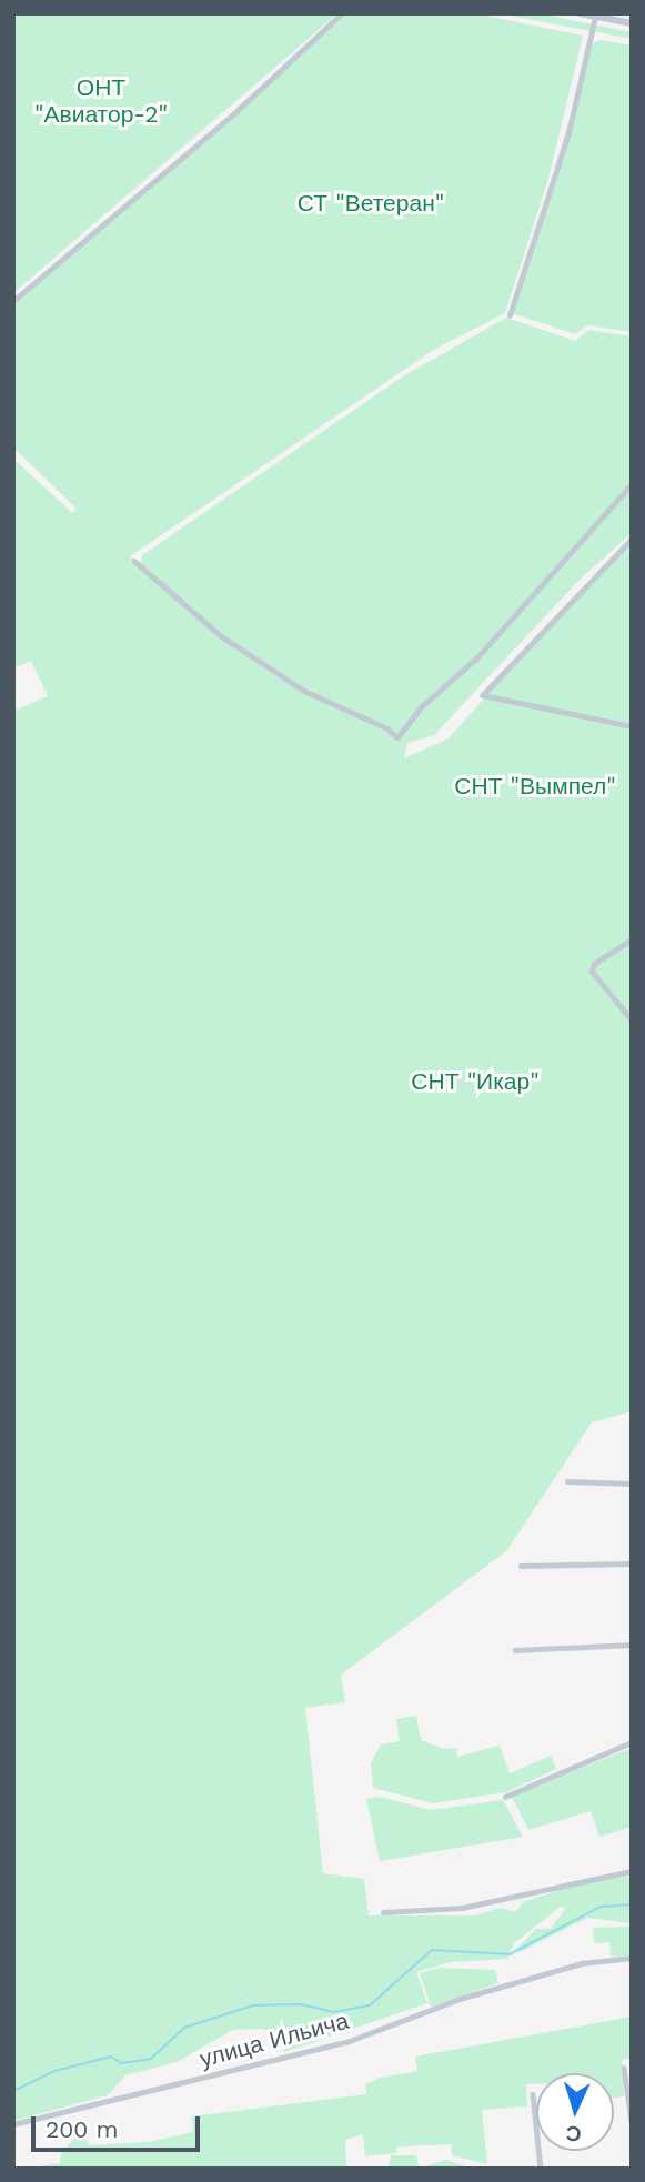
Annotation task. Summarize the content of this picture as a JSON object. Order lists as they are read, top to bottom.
{
  "streets": {
    "street": ["улица Ильича"]
  },
  "parks": [
    "ОНТ \"Авиатор-2\"",
    "СТ \"Ветеран\"",
    "СНТ \"Вымпел\"",
    "СНТ \"Икар\""
  ],
  "scale_bar": "200 m",
  "north": "bottom"
}
